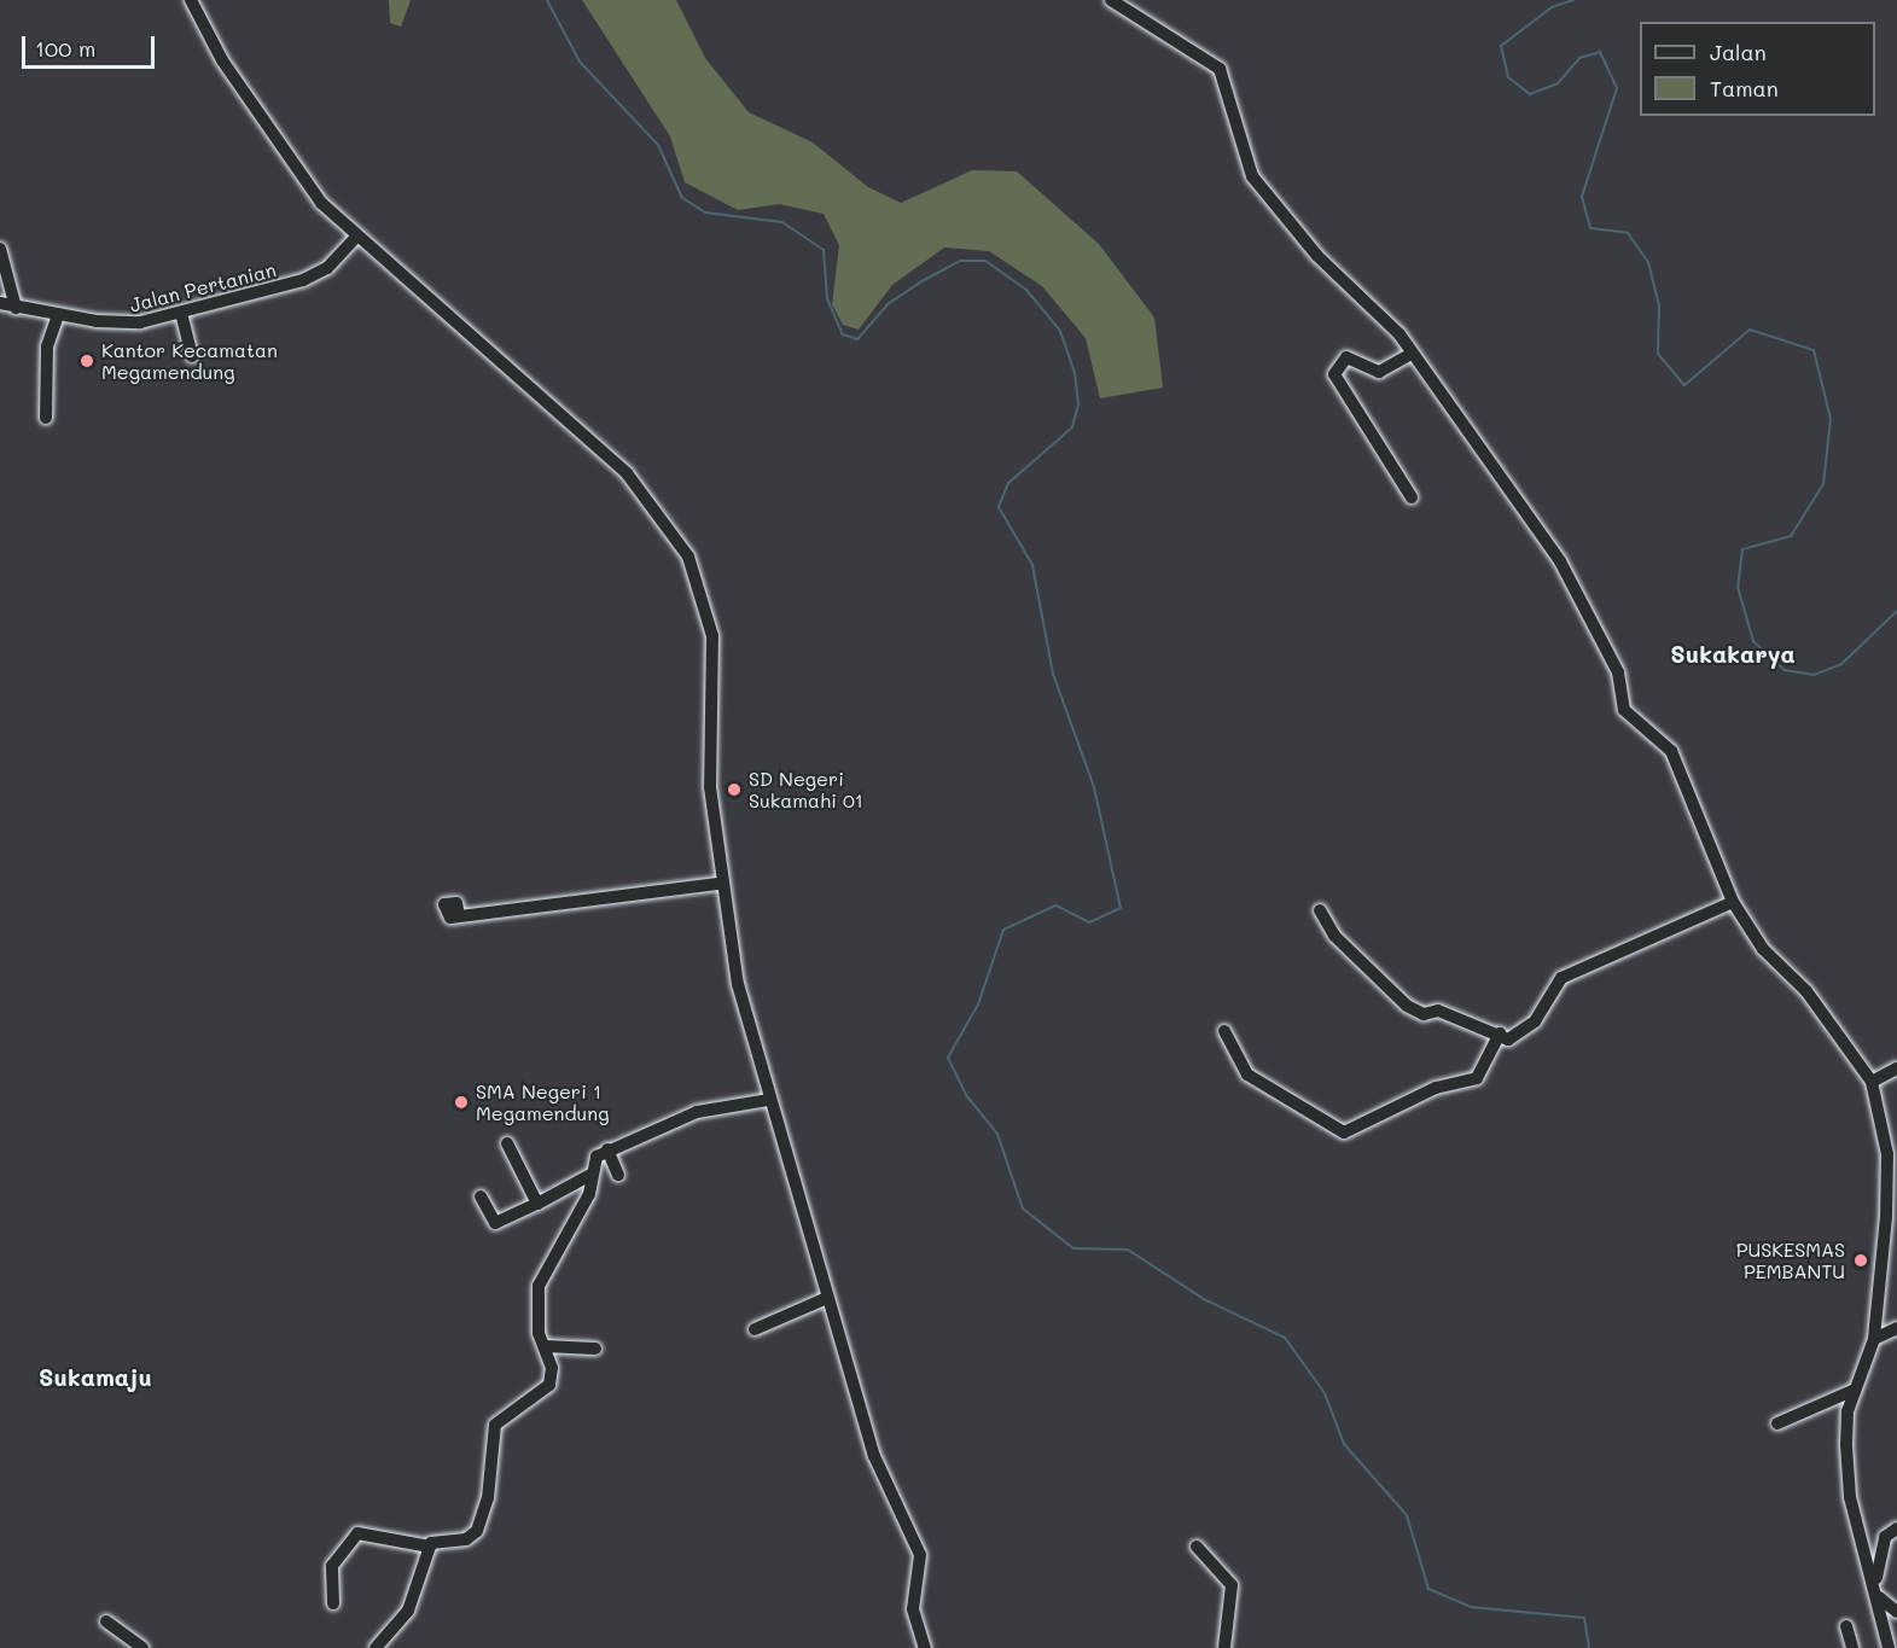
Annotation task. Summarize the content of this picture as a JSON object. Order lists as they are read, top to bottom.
{
  "streets": {
    "street": ["Jalan Pertanian"]
  },
  "districts": ["Sukakarya", "Sukamaju"],
  "places": [
    "Kantor Kecamatan Megamendung",
    "SD Negeri Sukamahi 01",
    "SMA Negeri 1 Megamendung",
    "PUSKESMAS PEMBANTU"
  ],
  "legend": ["Jalan", "Taman"],
  "scale_bar": "100 m"
}
